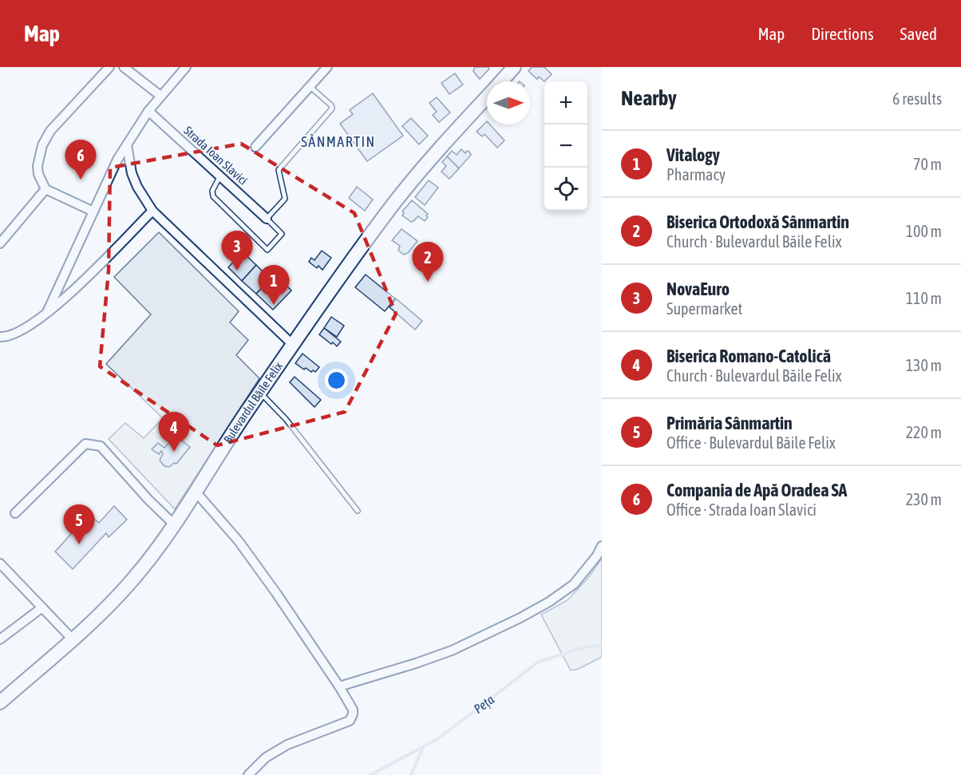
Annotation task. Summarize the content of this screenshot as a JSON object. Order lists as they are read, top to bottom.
{
  "streets": {
    "main road": ["Bulevardul Băile Felix"],
    "street": ["Strada Ioan Slavici"]
  },
  "districts": ["SÂNMARTIN"],
  "water": ["Peța"],
  "north": "right",
  "page": {
    "header": "Map",
    "nav": ["Map", "Directions", "Saved"],
    "heading": ["Nearby", "6 results"],
    "map_buttons": ["+", "−"],
    "list": [
      {
        "mark": "1",
        "name": "Vitalogy",
        "note": "Pharmacy",
        "value": "70 m"
      },
      {
        "mark": "2",
        "name": "Biserica Ortodoxă Sânmartin",
        "note": "Church · Bulevardul Băile Felix",
        "value": "100 m"
      },
      {
        "mark": "3",
        "name": "NovaEuro",
        "note": "Supermarket",
        "value": "110 m"
      },
      {
        "mark": "4",
        "name": "Biserica Romano-Catolică",
        "note": "Church · Bulevardul Băile Felix",
        "value": "130 m"
      },
      {
        "mark": "5",
        "name": "Primăria Sânmartin",
        "note": "Office · Bulevardul Băile Felix",
        "value": "220 m"
      },
      {
        "mark": "6",
        "name": "Compania de Apă Oradea SA",
        "note": "Office · Strada Ioan Slavici",
        "value": "230 m"
      }
    ],
    "pins": [
      "6",
      "3",
      "2",
      "1",
      "4",
      "5"
    ]
  }
}
